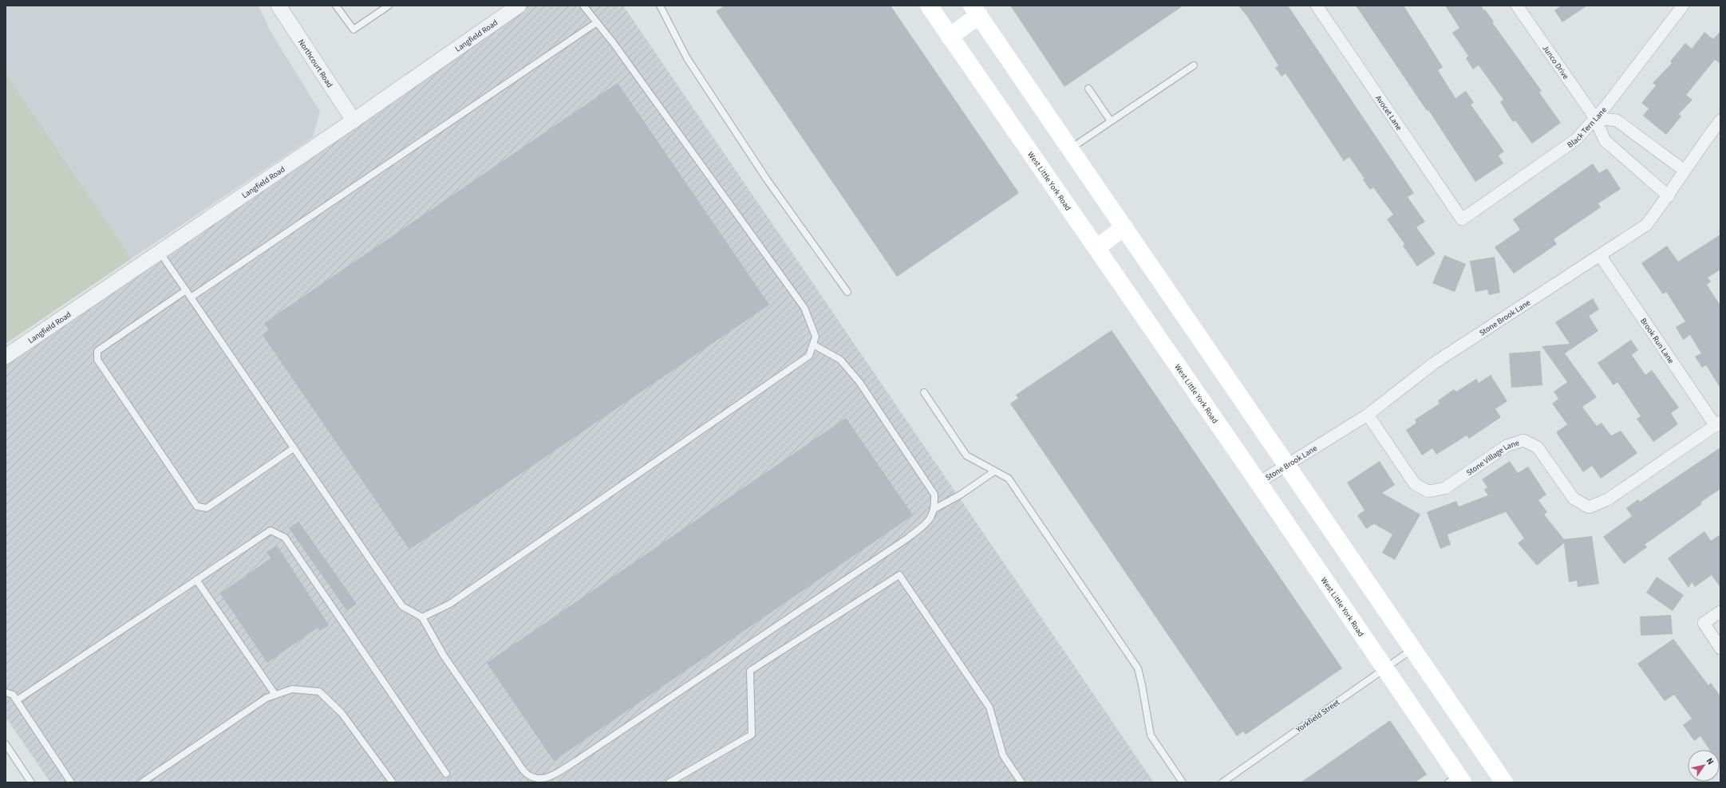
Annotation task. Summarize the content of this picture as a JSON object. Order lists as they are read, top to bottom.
{
  "streets": {
    "main road": ["West Little York Road"],
    "street": [
      "Langfield Road",
      "Junco Drive",
      "Northcourt Road",
      "Avocet Lane",
      "Black Tern Lane",
      "Stone Brook Lane",
      "Brook Run Lane",
      "Stone Village Lane"
    ],
    "lane": ["Yorkfield Street"]
  },
  "crossings": [
    ["Langfield Road", "Northcourt Road"],
    ["Junco Drive", "Black Tern Lane"],
    ["Junco Drive", "Stone Brook Lane"],
    ["Avocet Lane", "Black Tern Lane"],
    ["West Little York Road", "Stone Brook Lane"],
    ["West Little York Road", "Yorkfield Street"],
    ["Stone Brook Lane", "Brook Run Lane"],
    ["Stone Brook Lane", "Stone Village Lane"],
    ["Brook Run Lane", "Stone Village Lane"]
  ],
  "north": "top right"
}
